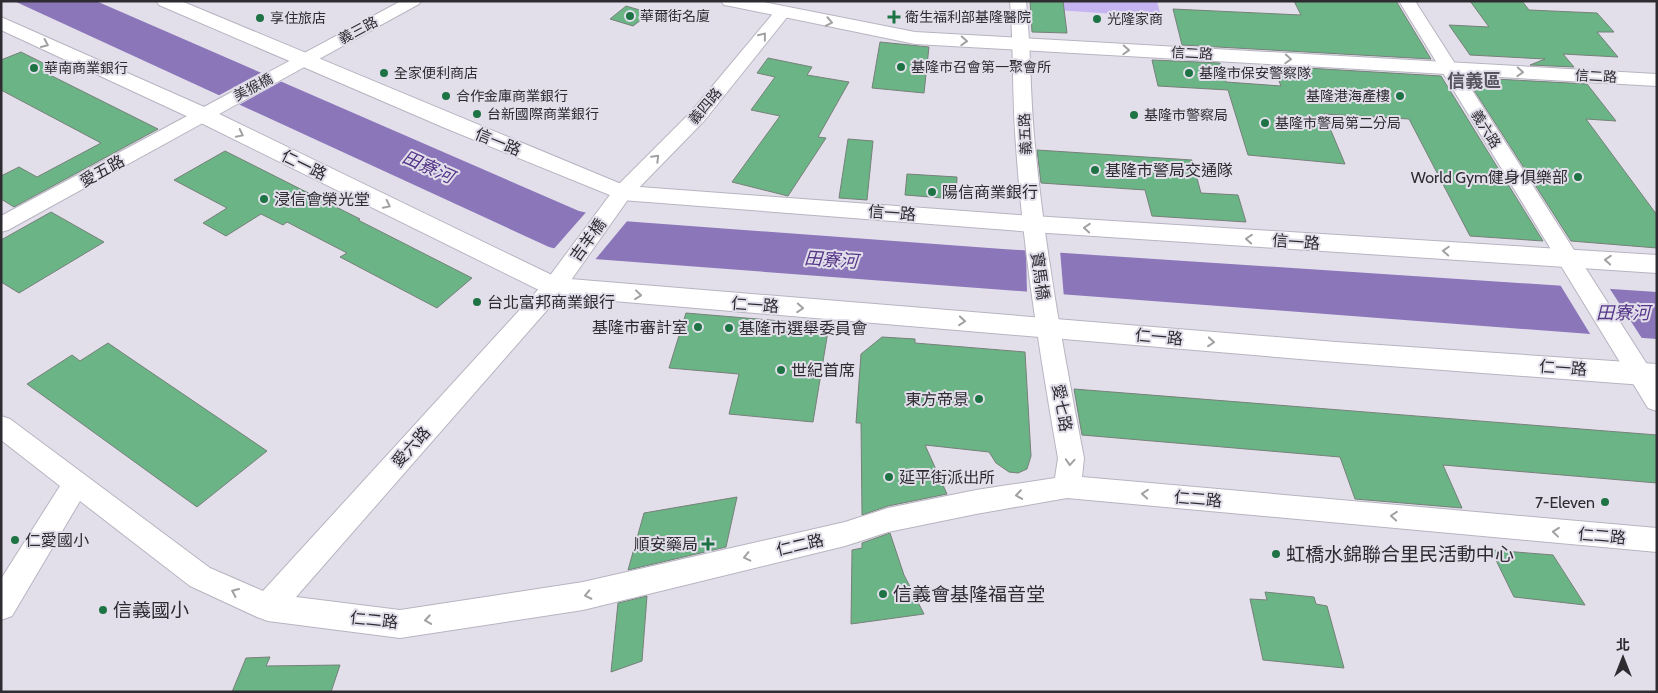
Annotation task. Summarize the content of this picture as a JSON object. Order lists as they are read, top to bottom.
{
  "streets": {
    "street": [
      "義三路",
      "信二路",
      "美猴橋",
      "義四路",
      "義六路",
      "義五路",
      "信一路",
      "仁一路",
      "愛五路",
      "吉羊橋",
      "寶馬橋",
      "愛七路",
      "愛六路",
      "仁二路"
    ]
  },
  "crossings": [
    ["義三路", "美猴橋"],
    ["義三路", "信一路"],
    ["信二路", "義四路"],
    ["信二路", "義六路"],
    ["信二路", "義五路"],
    ["美猴橋", "信一路"],
    ["美猴橋", "仁一路"],
    ["美猴橋", "愛五路"],
    ["義四路", "信一路"],
    ["義四路", "吉羊橋"],
    ["義六路", "信一路"],
    ["義六路", "仁一路"],
    ["義五路", "信一路"],
    ["義五路", "寶馬橋"],
    ["信一路", "吉羊橋"],
    ["信一路", "寶馬橋"],
    ["仁一路", "愛五路"],
    ["仁一路", "吉羊橋"],
    ["仁一路", "寶馬橋"],
    ["仁一路", "愛七路"],
    ["仁一路", "愛六路"],
    ["吉羊橋", "愛六路"],
    ["寶馬橋", "愛七路"],
    ["愛七路", "仁二路"],
    ["愛六路", "仁二路"]
  ],
  "one_way": [
    "信二路",
    "義四路",
    "信一路",
    "仁一路",
    "愛七路",
    "仁二路"
  ],
  "districts": ["信義區"],
  "water": ["田寮河"],
  "places": {
    "other": [
      "華爾街名廈",
      "享住旅店",
      "光隆家商",
      "基隆市召會第一聚會所",
      "華南商業銀行",
      "全家便利商店",
      "基隆市保安警察隊",
      "合作金庫商業銀行",
      "基隆港海產樓",
      "台新國際商業銀行",
      "基隆市警察局",
      "基隆市警局第二分局",
      "基隆市警局交通隊",
      "World Gym健身俱樂部",
      "陽信商業銀行",
      "浸信會榮光堂",
      "台北富邦商業銀行",
      "基隆市審計室",
      "基隆市選舉委員會",
      "世紀首席",
      "東方帝景",
      "延平街派出所",
      "7-Eleven",
      "仁愛國小",
      "虹橋水錦聯合里民活動中心",
      "信義會基隆福音堂",
      "信義國小"
    ],
    "health": ["衛生福利部基隆醫院", "順安藥局"]
  },
  "north": "top"
}
